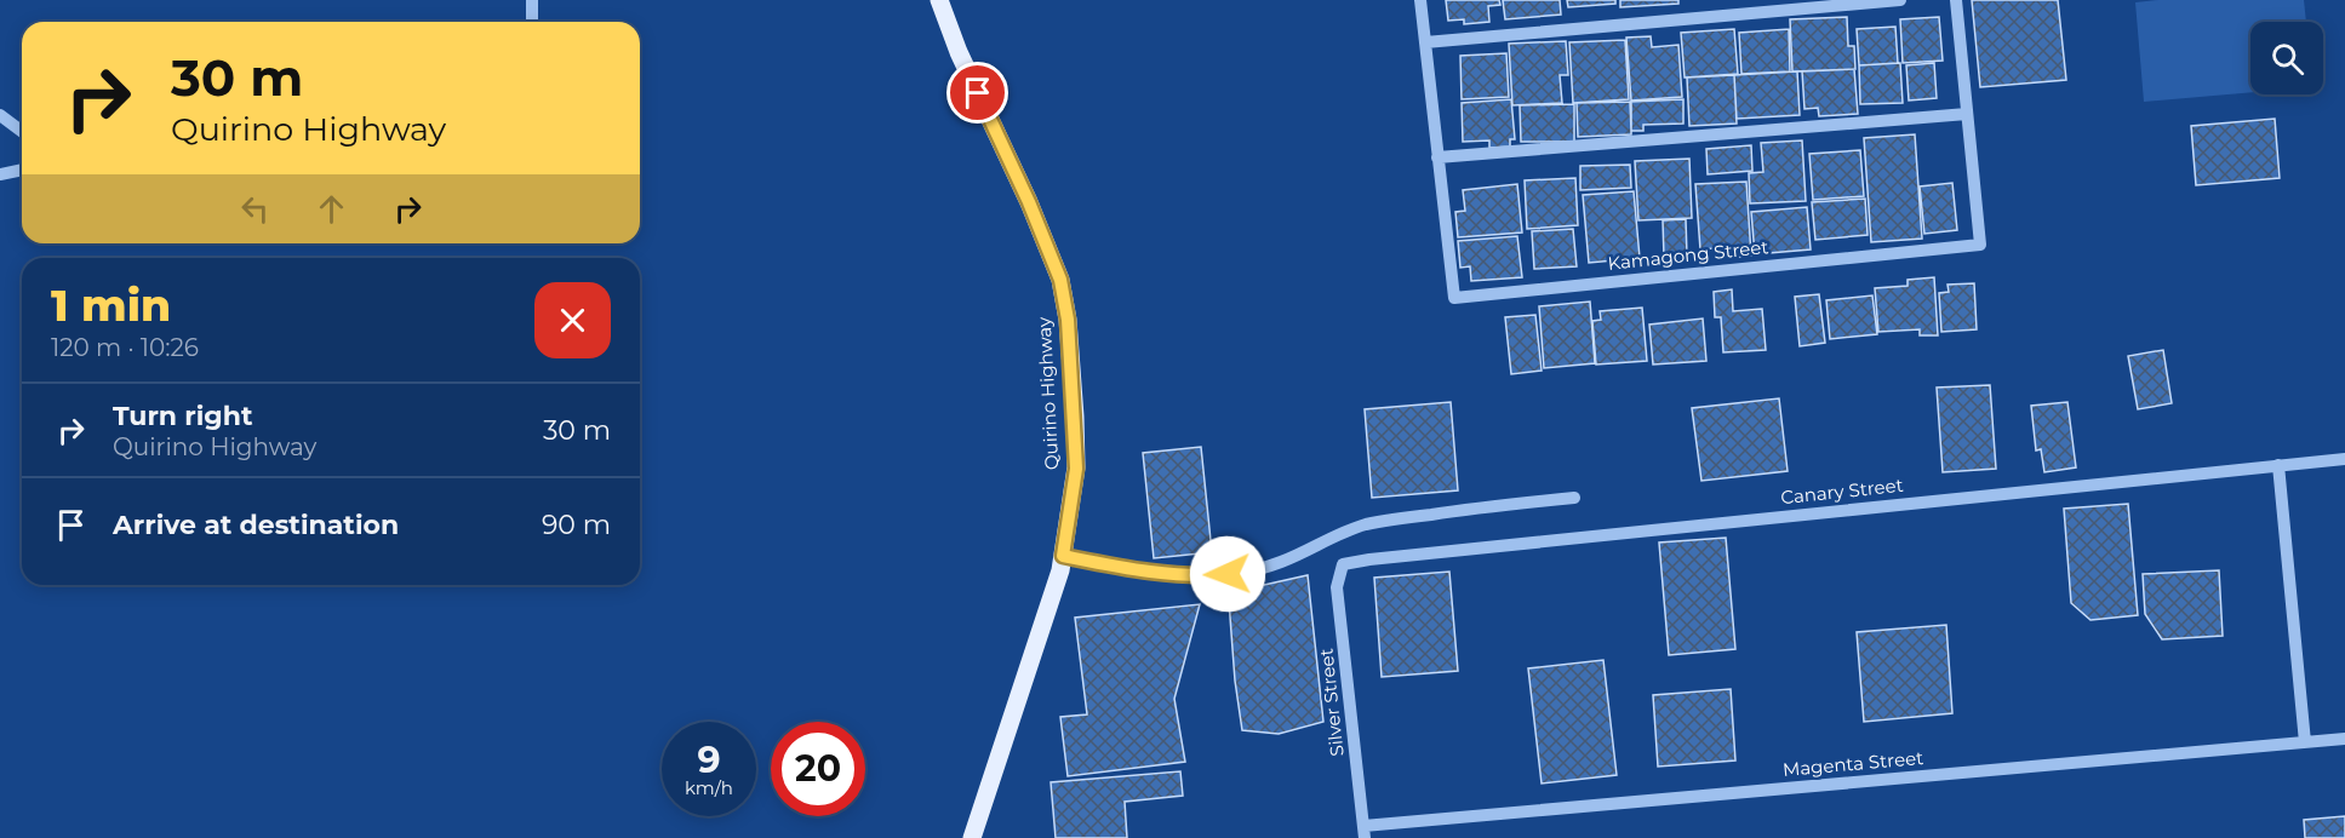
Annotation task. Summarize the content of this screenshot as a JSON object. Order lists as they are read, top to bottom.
{
  "streets": {
    "main road": ["Quirino Highway"],
    "street": [
      "Kamagong Street",
      "Canary Street",
      "Silver Street",
      "Magenta Street"
    ]
  },
  "crossings": [
    ["Canary Street", "Silver Street"],
    ["Silver Street", "Magenta Street"]
  ],
  "page": {
    "turn": ["30 m", "Quirino Highway"],
    "heading": ["1 min", "120 m · 10:26"],
    "list": [
      {
        "name": "Turn right",
        "note": "Quirino Highway",
        "value": "30 m"
      },
      {
        "name": "Arrive at destination",
        "value": "90 m"
      }
    ],
    "speed": "9 km/h",
    "limit": "20"
  }
}
